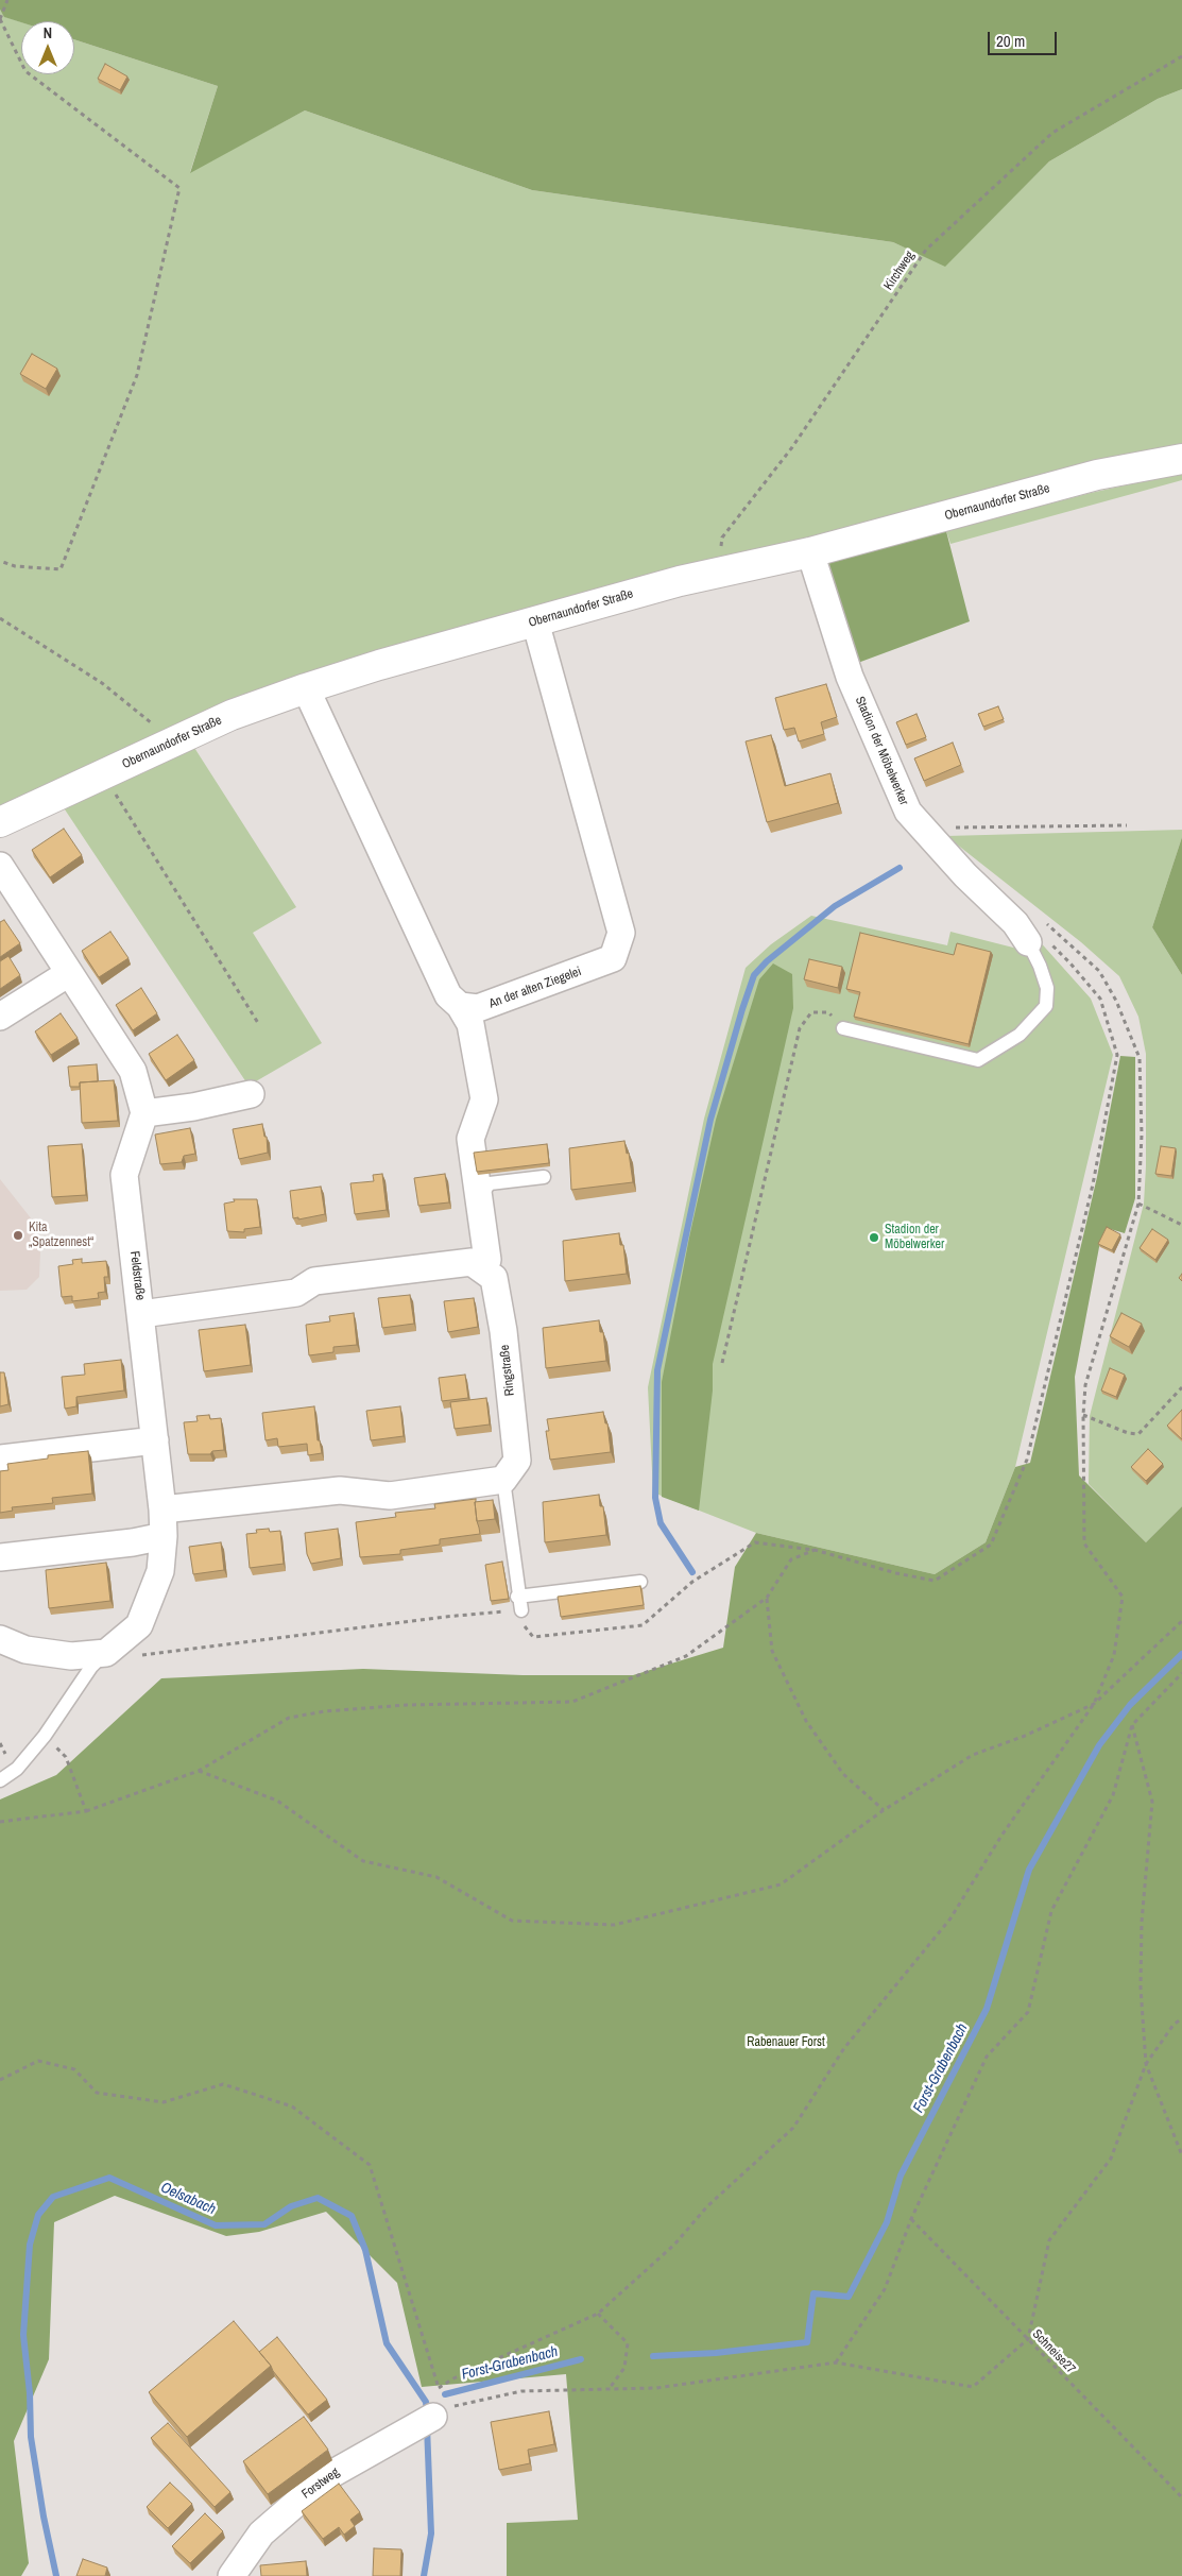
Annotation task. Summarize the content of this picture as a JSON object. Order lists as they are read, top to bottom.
{
  "streets": {
    "street": [
      "Obernaundorfer Straße",
      "Stadion der Möbelwerker",
      "An der alten Ziegelei",
      "Feldstraße",
      "Ringstraße",
      "Forstweg"
    ],
    "path": ["Kirchweg", "Schneise27"]
  },
  "crossings": [
    ["Kirchweg", "Obernaundorfer Straße"],
    ["Obernaundorfer Straße", "Stadion der Möbelwerker"],
    ["Obernaundorfer Straße", "An der alten Ziegelei"]
  ],
  "water": ["Forst-Grabenbach", "Oelsabach"],
  "parks": ["Rabenauer Forst"],
  "places": ["Kita „Spatzennest“", "Stadion der Möbelwerker"],
  "scale_bar": "20 m",
  "north": "top"
}
